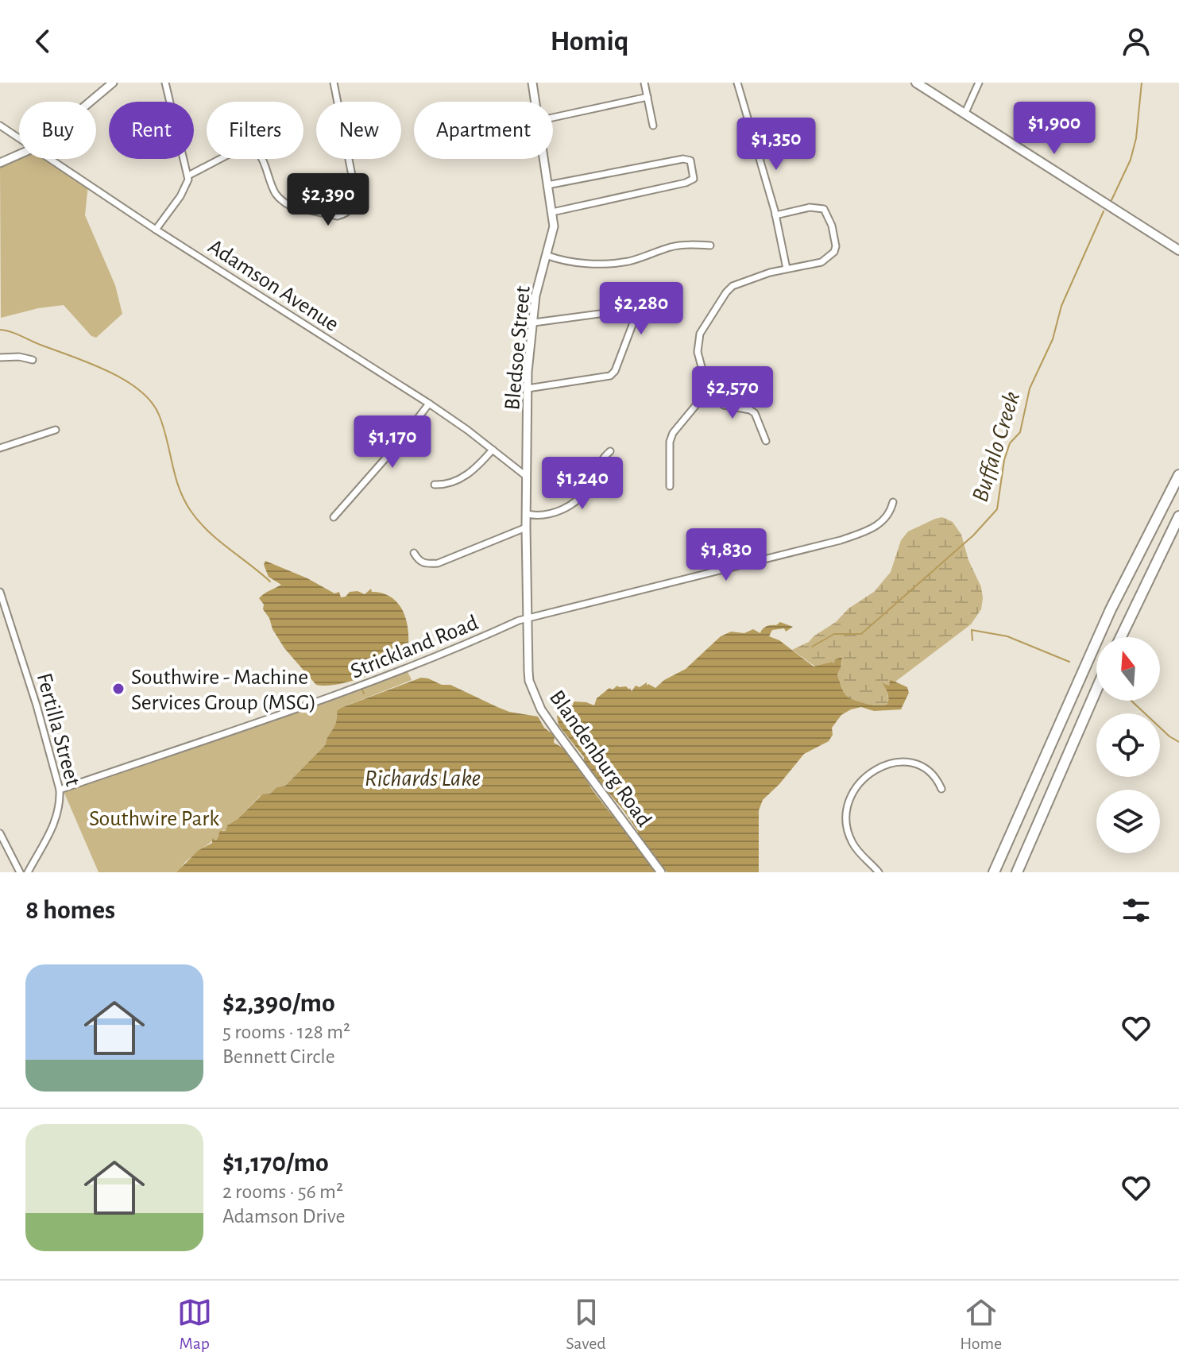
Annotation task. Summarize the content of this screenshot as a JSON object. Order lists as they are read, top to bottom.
{
  "streets": {
    "street": [
      "Adamson Avenue",
      "Bledsoe Street",
      "Strickland Road",
      "Fertilla Street",
      "Blandenburg Road"
    ]
  },
  "crossings": [
    ["Adamson Avenue", "Bledsoe Street"],
    ["Bledsoe Street", "Strickland Road"],
    ["Bledsoe Street", "Blandenburg Road"],
    ["Strickland Road", "Fertilla Street"],
    ["Strickland Road", "Blandenburg Road"]
  ],
  "water": ["Buffalo Creek", "Richards Lake"],
  "parks": ["Southwire Park"],
  "places": ["Southwire - Machine Services Group (MSG)"],
  "north": "top",
  "page": {
    "header": "Homiq",
    "price": [
      "$1,900",
      "$1,350",
      "$2,390",
      "$2,280",
      "$2,570",
      "$1,170",
      "$1,240",
      "$1,830"
    ],
    "chip": [
      "Buy",
      "Rent",
      "Filters",
      "New",
      "Apartment"
    ],
    "heading": "8 homes",
    "list": [
      {
        "name": "$2,390/mo",
        "note": "5 rooms · 128 m² · Bennett Circle"
      },
      {
        "name": "$1,170/mo",
        "note": "2 rooms · 56 m² · Adamson Drive"
      }
    ],
    "tabs": ["Map", "Saved", "Home"]
  }
}
